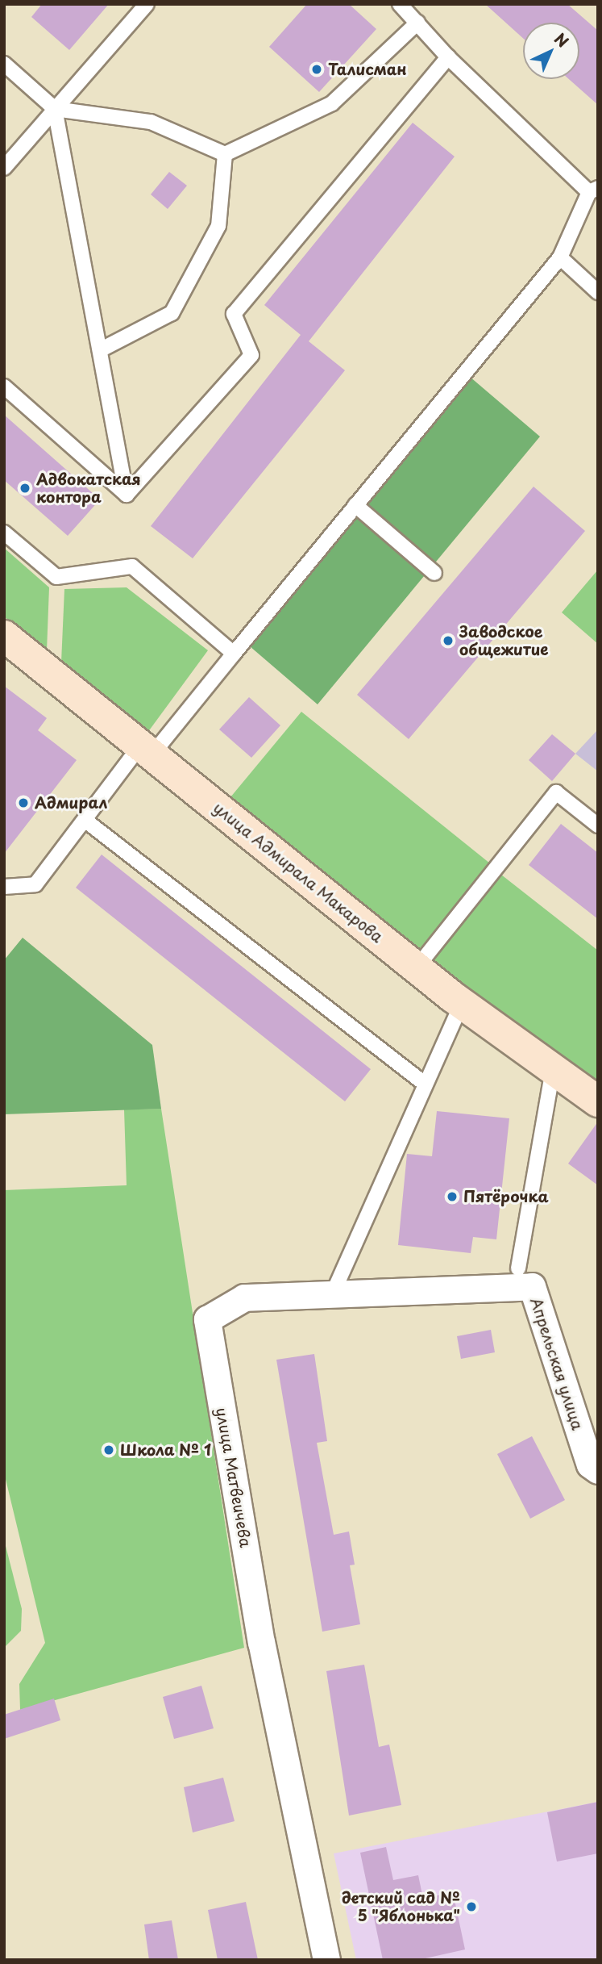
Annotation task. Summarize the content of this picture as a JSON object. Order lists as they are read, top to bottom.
{
  "streets": {
    "street": ["улица Адмирала Макарова", "Апрельская улица", "улица Матвеичева"]
  },
  "crossings": [
    ["Апрельская улица", "улица Матвеичева"]
  ],
  "places": [
    "Талисман",
    "Адвокатская контора",
    "Заводское общежитие",
    "Адмирал",
    "Пятёрочка",
    "Школа № 1",
    "детский сад № 5 \"Яблонька\""
  ],
  "north": "top right"
}
